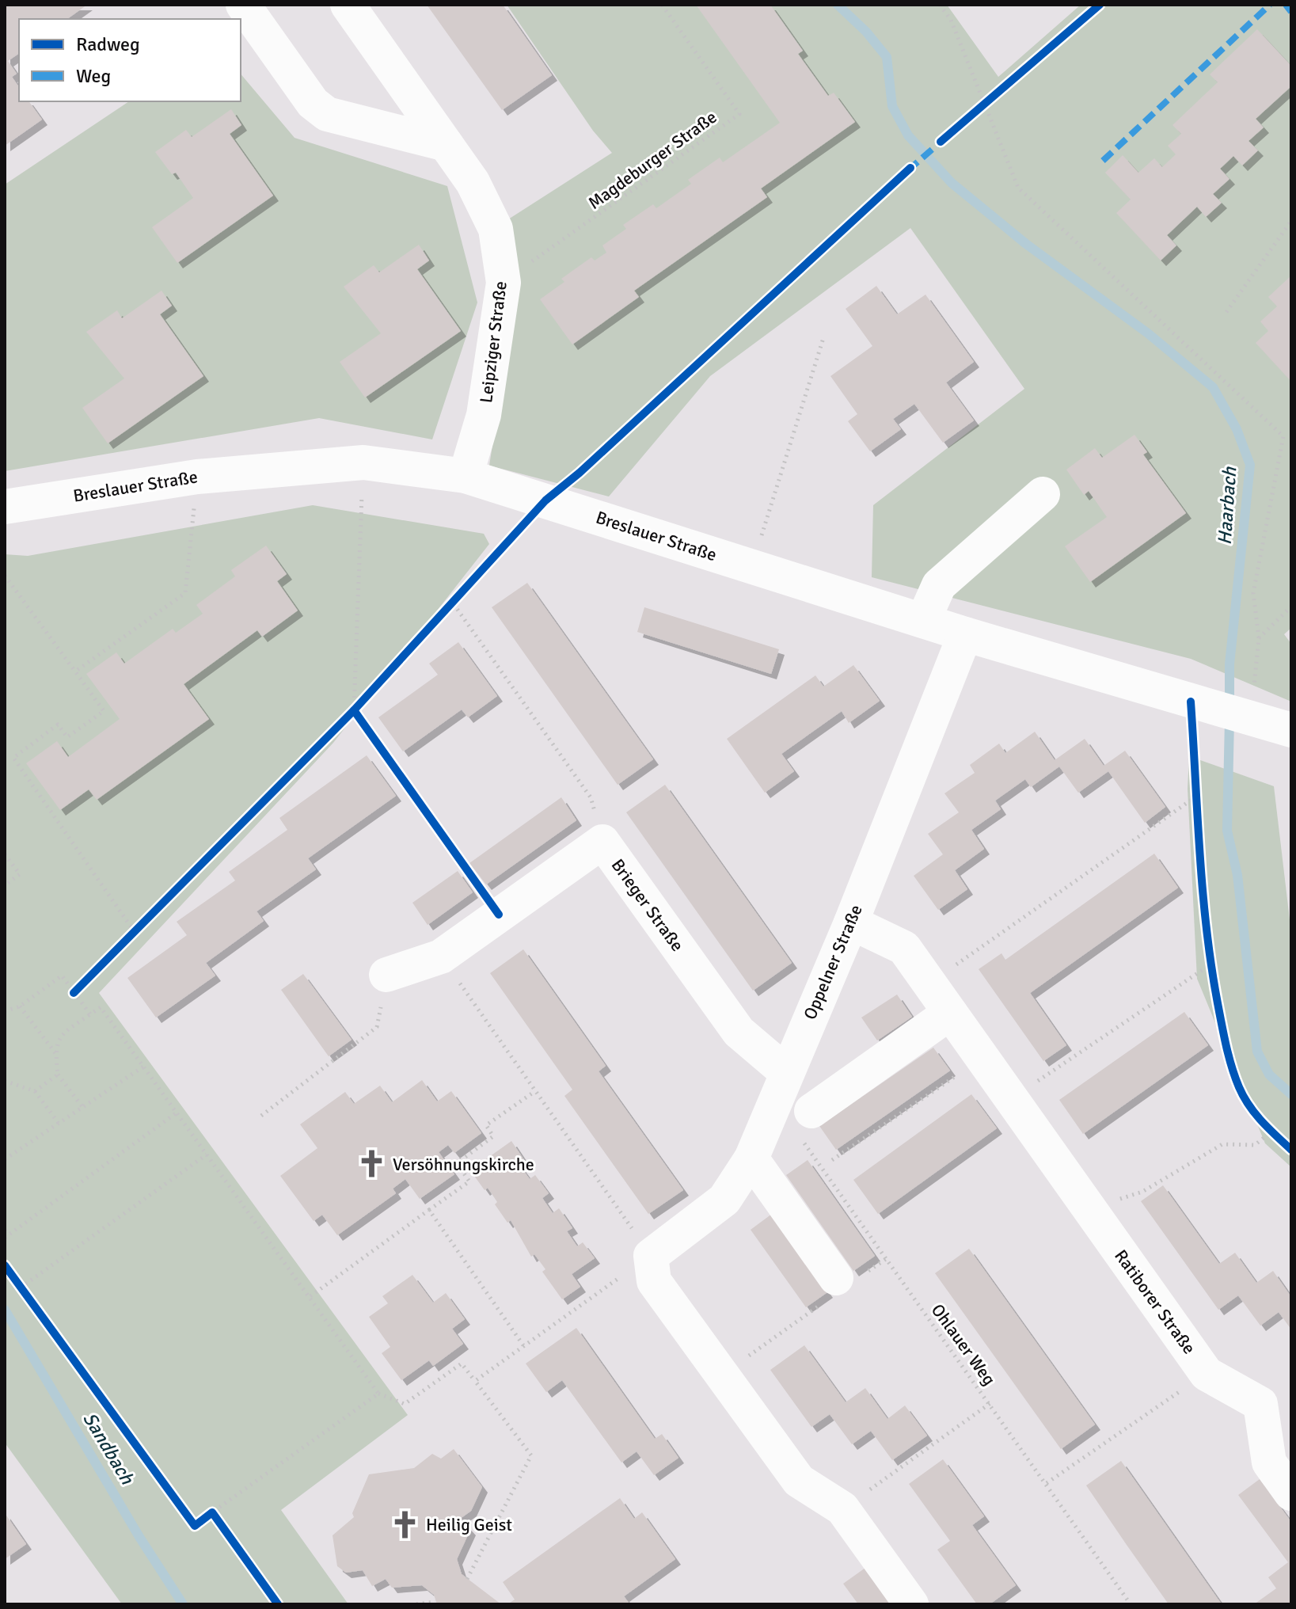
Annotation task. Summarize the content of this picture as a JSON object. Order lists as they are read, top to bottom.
{
  "streets": {
    "street": [
      "Leipziger Straße",
      "Breslauer Straße",
      "Brieger Straße",
      "Oppelner Straße",
      "Ratiborer Straße"
    ],
    "path": ["Magdeburger Straße", "Ohlauer Weg"]
  },
  "crossings": [
    ["Magdeburger Straße", "Leipziger Straße"],
    ["Leipziger Straße", "Breslauer Straße"],
    ["Breslauer Straße", "Oppelner Straße"],
    ["Brieger Straße", "Oppelner Straße"],
    ["Brieger Straße", "Ohlauer Weg"],
    ["Oppelner Straße", "Ratiborer Straße"],
    ["Oppelner Straße", "Ohlauer Weg"]
  ],
  "water": ["Haarbach", "Sandbach"],
  "places": {
    "church": ["Versöhnungskirche", "Heilig Geist"]
  },
  "legend": ["Radweg", "Weg"]
}
